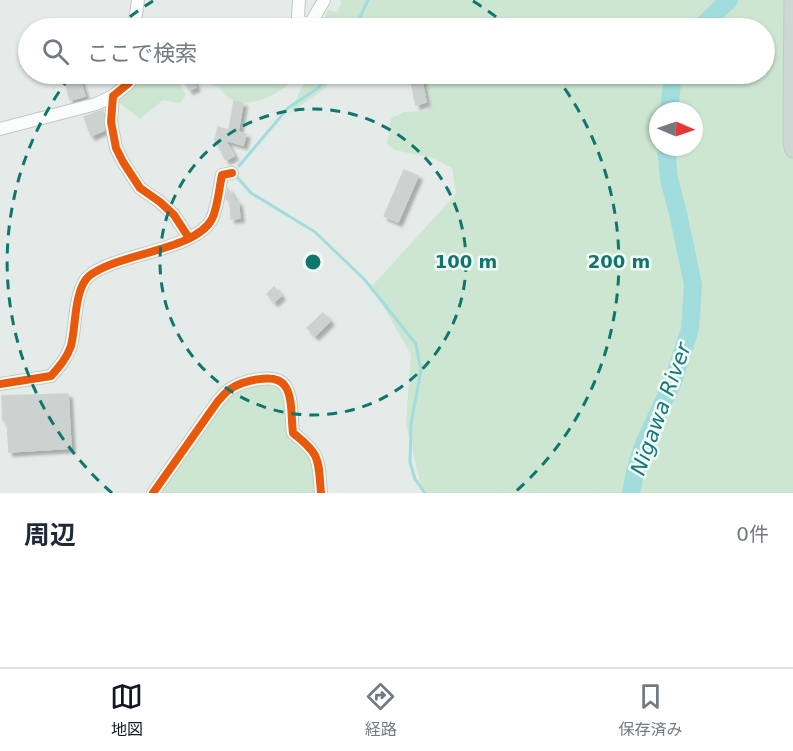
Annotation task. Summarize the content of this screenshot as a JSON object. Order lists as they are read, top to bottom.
{
  "water": ["Nigawa River"],
  "north": "right",
  "page": {
    "search": "ここで検索",
    "heading": ["周辺", "0件"],
    "nav": ["地図", "経路", "保存済み"]
  },
  "rings": ["100 m", "200 m"]
}
